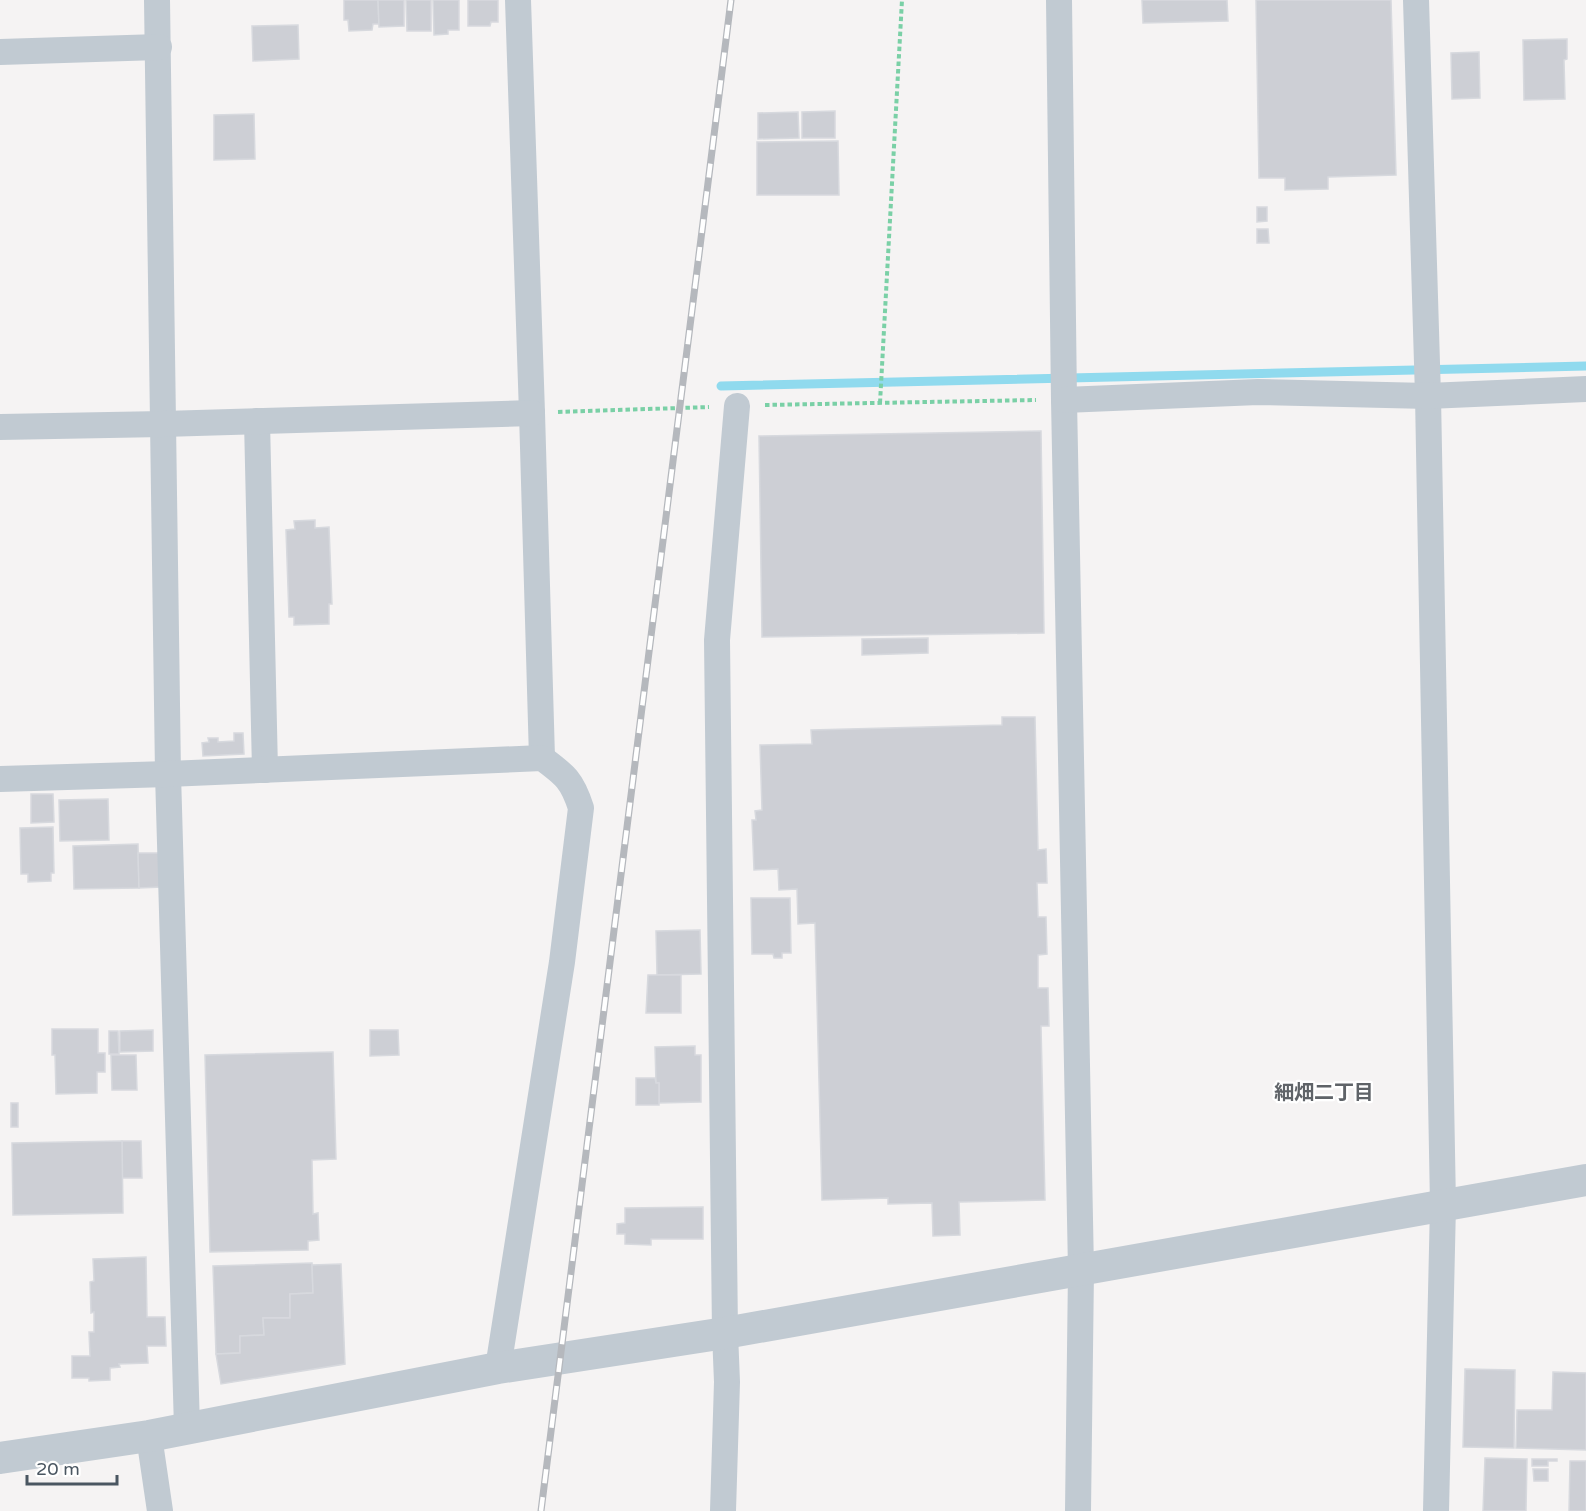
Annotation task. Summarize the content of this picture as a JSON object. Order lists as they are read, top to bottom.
{
  "districts": ["細畑二丁目"],
  "scale_bar": "20 m"
}
